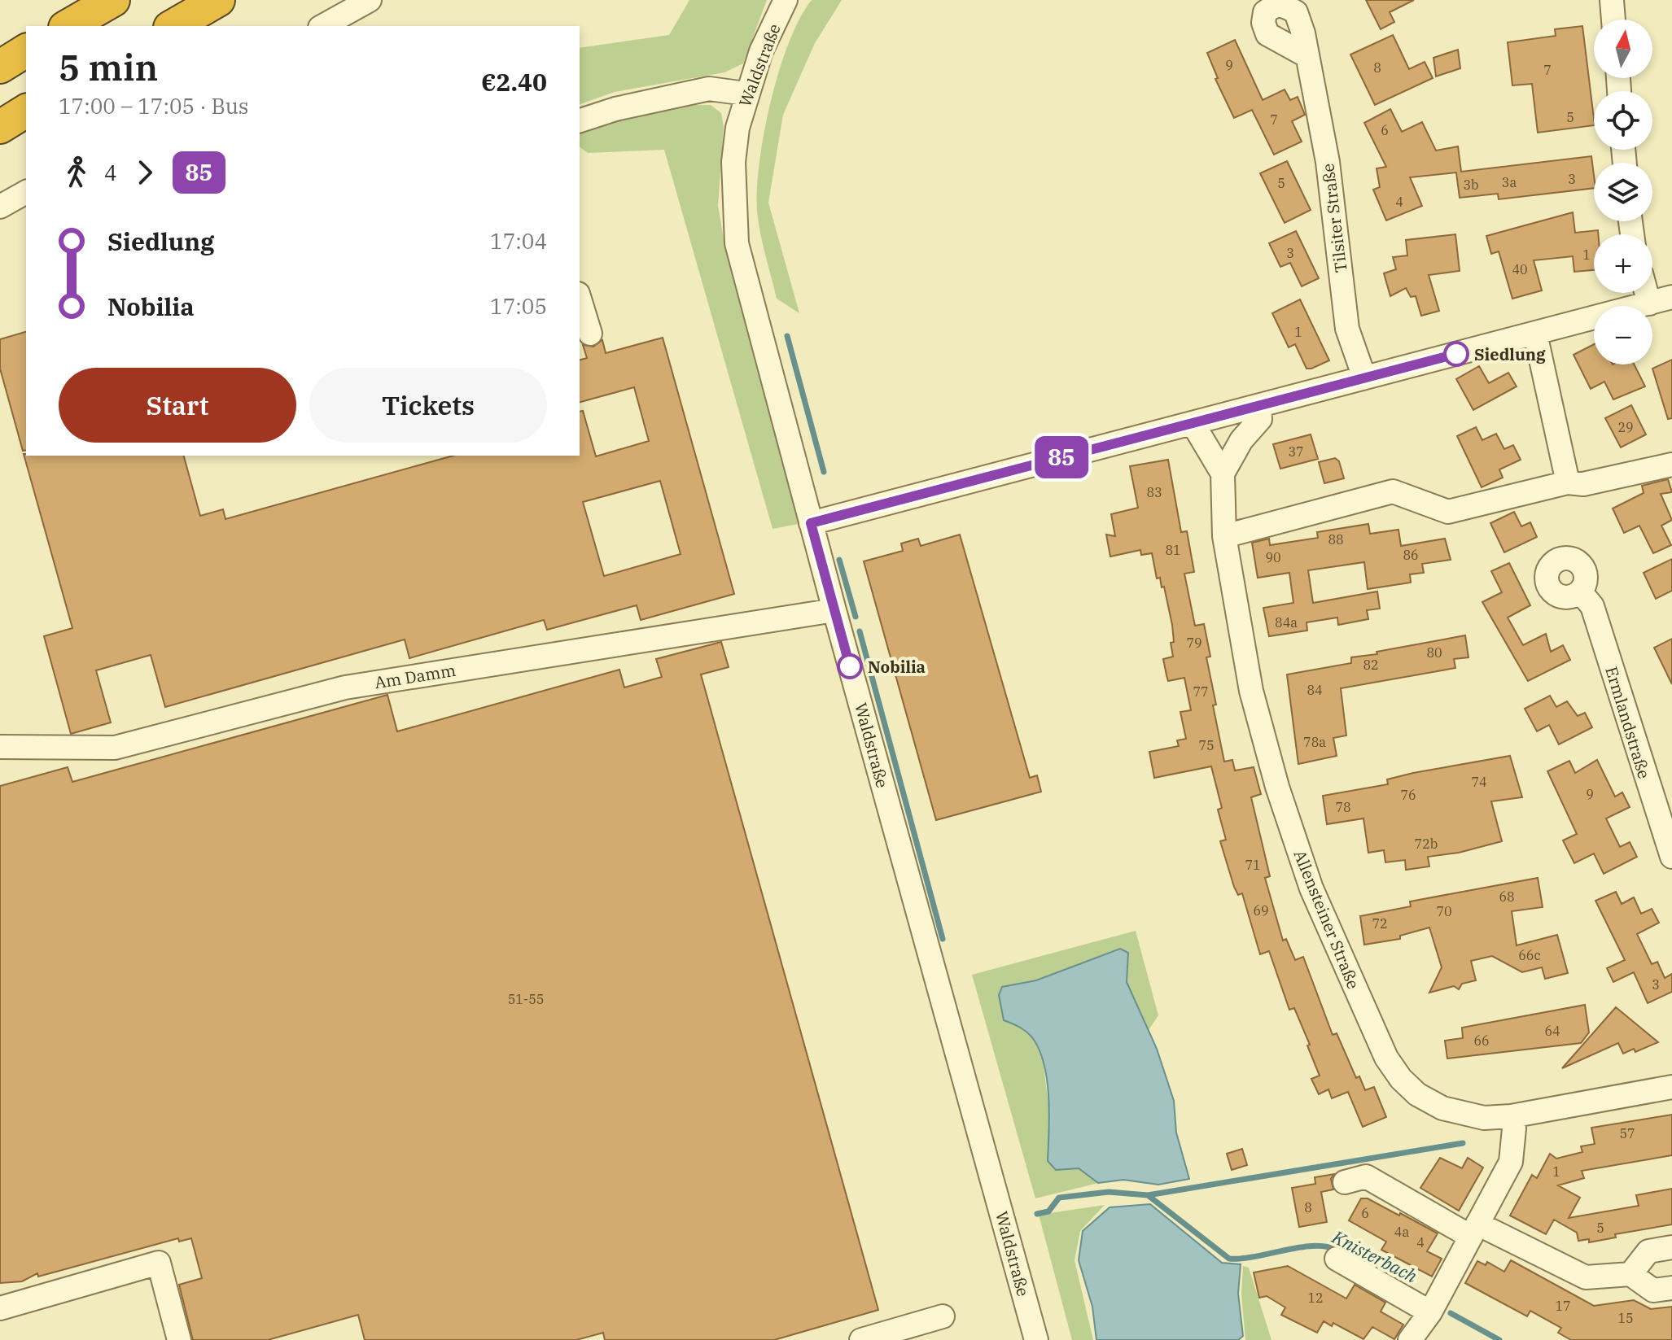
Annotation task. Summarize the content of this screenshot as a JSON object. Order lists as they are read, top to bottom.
{
  "streets": {
    "street": [
      "Waldstraße",
      "Tilsiter Straße",
      "Am Damm",
      "Ermlandstraße",
      "Allensteiner Straße"
    ]
  },
  "crossings": [
    ["Waldstraße", "Am Damm"]
  ],
  "water": ["Knisterbach"],
  "places": ["Siedlung", "Nobilia"],
  "lines": ["bus line 85"],
  "house_numbers": [
    "9",
    "8",
    "7",
    "5",
    "7",
    "6",
    "3",
    "3a",
    "5",
    "3b",
    "4",
    "3",
    "1",
    "40",
    "1",
    "29",
    "37",
    "83",
    "88",
    "81",
    "86",
    "90",
    "84a",
    "79",
    "80",
    "82",
    "84",
    "77",
    "78a",
    "75",
    "74",
    "9",
    "76",
    "78",
    "72b",
    "71",
    "68",
    "69",
    "70",
    "72",
    "66c",
    "3",
    "51-55",
    "64",
    "66",
    "57",
    "1",
    "8",
    "6",
    "5",
    "4a",
    "4",
    "12",
    "17",
    "15"
  ],
  "north": "top",
  "page": {
    "on_map": "85",
    "map_buttons": ["+", "−"],
    "heading": ["5 min", "17:00 – 17:05 · Bus", "€2.40"],
    "legs": ["4", "85"],
    "list": [
      {
        "name": "Siedlung",
        "value": "17:04"
      },
      {
        "name": "Nobilia",
        "value": "17:05"
      }
    ],
    "buttons": ["Start", "Tickets"]
  }
}
